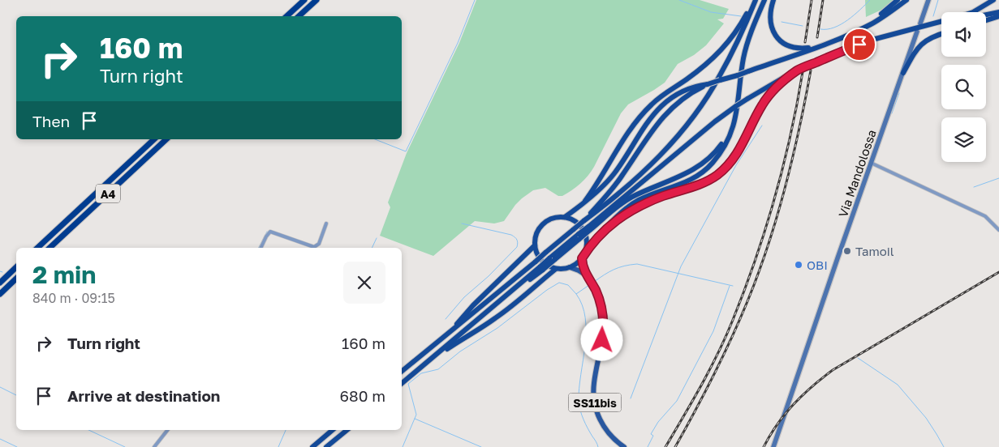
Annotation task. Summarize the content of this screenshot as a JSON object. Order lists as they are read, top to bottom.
{
  "streets": {
    "highway": ["A4"],
    "main road": ["Via Mandolossa", "SS11bis"]
  },
  "places": ["Tamoil", "OBI"],
  "page": {
    "turn": ["160 m", "Turn right"],
    "then": "Then",
    "heading": ["2 min", "840 m · 09:15"],
    "list": [
      {
        "name": "Turn right",
        "value": "160 m"
      },
      {
        "name": "Arrive at destination",
        "value": "680 m"
      }
    ]
  }
}
